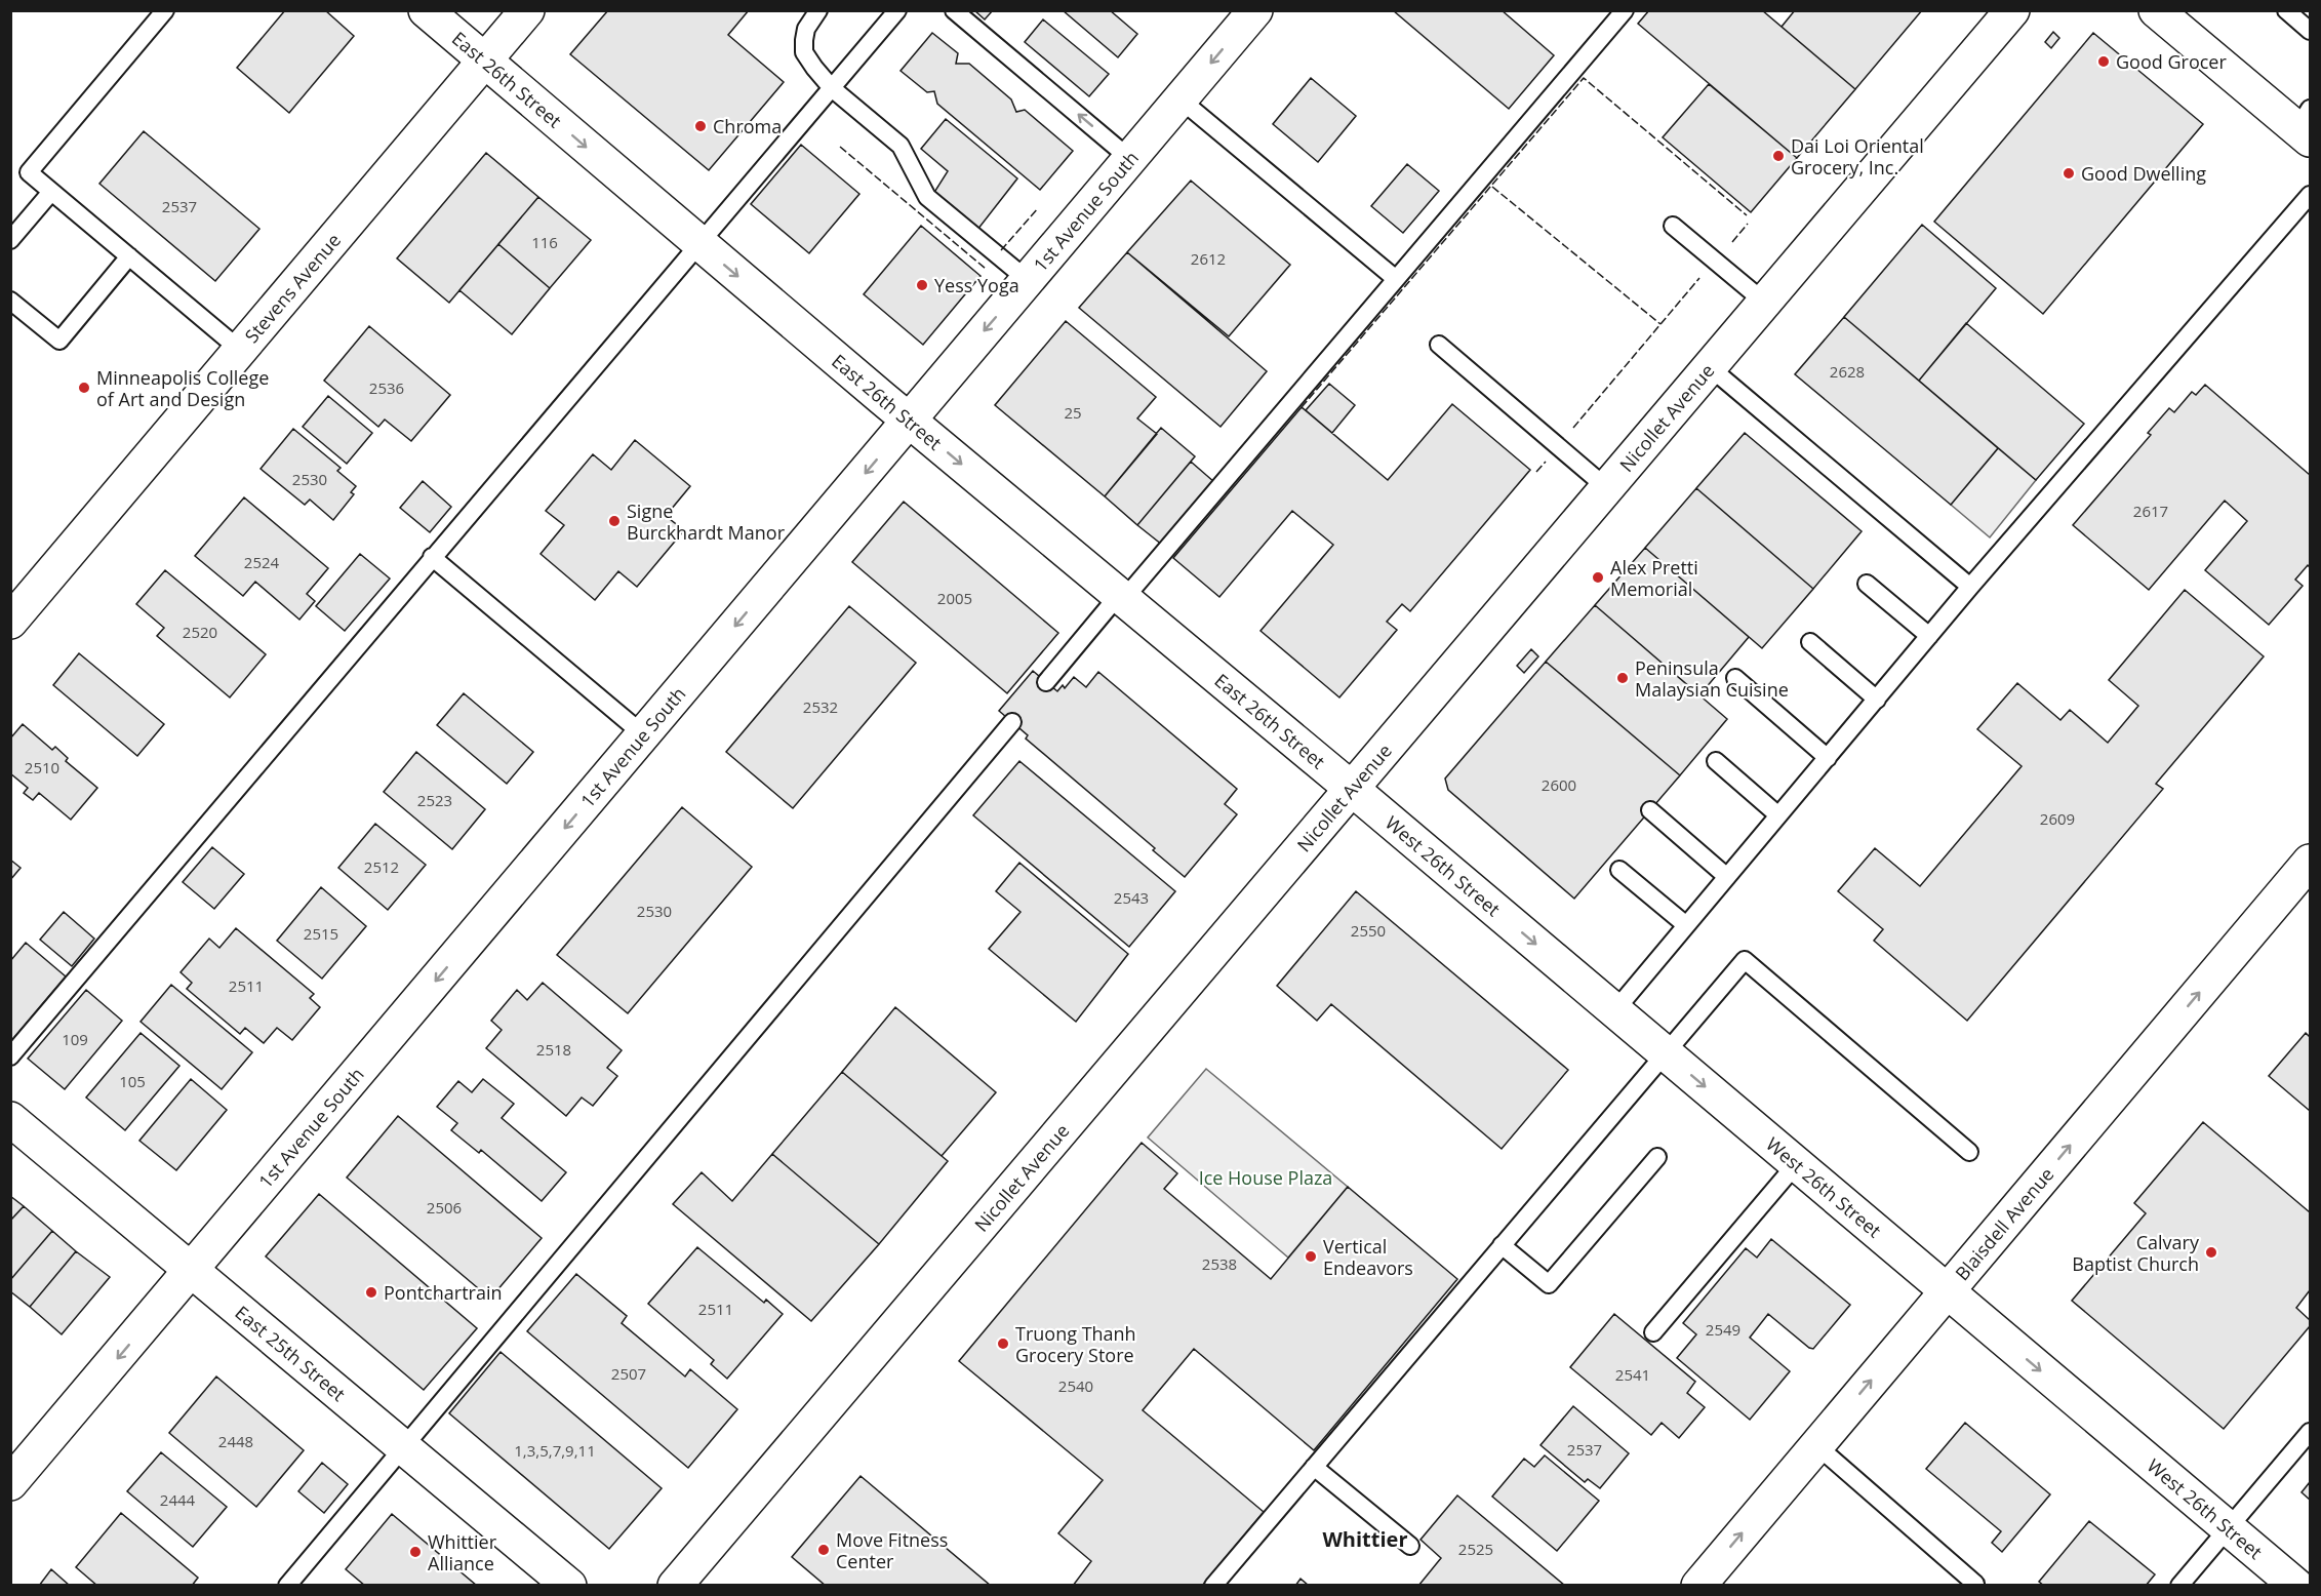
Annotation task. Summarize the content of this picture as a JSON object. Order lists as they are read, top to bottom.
{
  "streets": {
    "street": [
      "East 26th Street",
      "1st Avenue South",
      "Stevens Avenue",
      "Nicollet Avenue",
      "West 26th Street",
      "Blaisdell Avenue",
      "East 25th Street"
    ]
  },
  "crossings": [
    ["East 26th Street", "1st Avenue South"],
    ["East 26th Street", "Stevens Avenue"],
    ["East 26th Street", "Nicollet Avenue"],
    ["East 26th Street", "West 26th Street"],
    ["1st Avenue South", "East 25th Street"],
    ["Nicollet Avenue", "West 26th Street"],
    ["West 26th Street", "Blaisdell Avenue"]
  ],
  "one_way": [
    "East 26th Street",
    "1st Avenue South",
    "West 26th Street",
    "Blaisdell Avenue"
  ],
  "districts": ["Whittier"],
  "parks": ["Ice House Plaza"],
  "places": [
    "Good Grocer",
    "Chroma",
    "Dai Loi Oriental Grocery, Inc.",
    "Good Dwelling",
    "Yess Yoga",
    "Minneapolis College of Art and Design",
    "Signe Burckhardt Manor",
    "Alex Pretti Memorial",
    "Peninsula Malaysian Cuisine",
    "Calvary Baptist Church",
    "Vertical Endeavors",
    "Pontchartrain",
    "Truong Thanh Grocery Store",
    "Move Fitness Center",
    "Whittier Alliance"
  ],
  "house_numbers": [
    "2537",
    "116",
    "2612",
    "2628",
    "2536",
    "25",
    "2530",
    "2617",
    "2524",
    "2005",
    "2520",
    "2532",
    "2510",
    "2600",
    "2523",
    "2609",
    "2512",
    "2543",
    "2530",
    "2550",
    "2515",
    "2511",
    "109",
    "2518",
    "105",
    "2506",
    "2538",
    "2511",
    "2549",
    "2507",
    "2541",
    "2540",
    "2448",
    "2537",
    "1,3,5,7,9,11",
    "2444",
    "2525"
  ]
}
